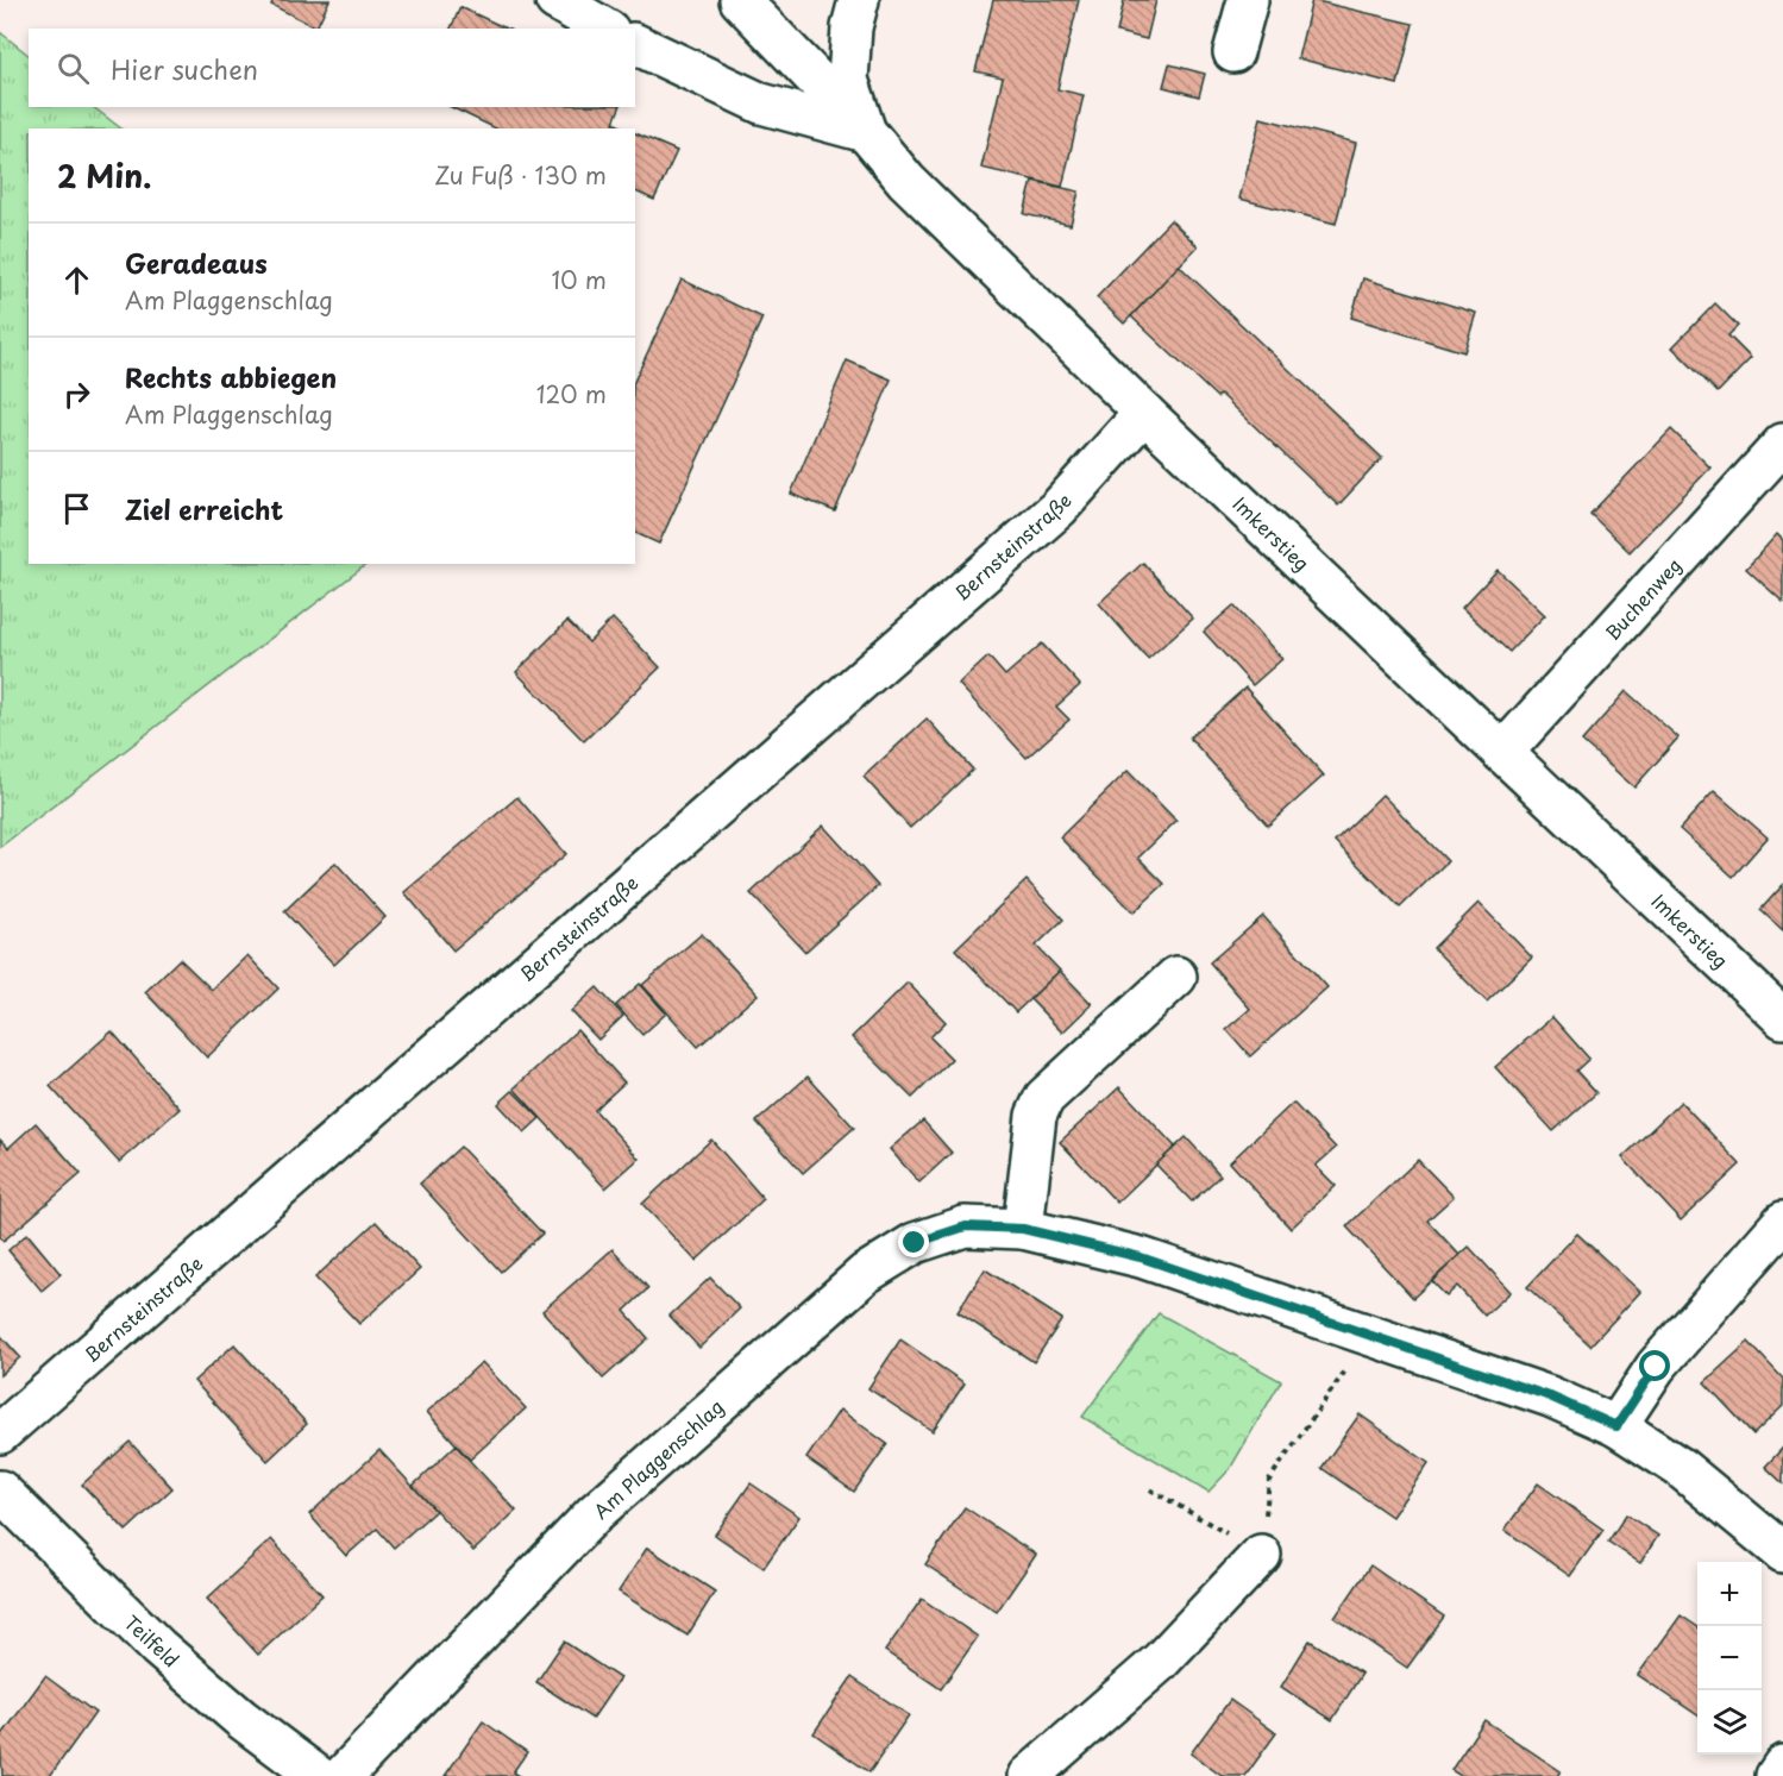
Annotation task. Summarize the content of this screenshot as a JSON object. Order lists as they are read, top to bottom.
{
  "streets": {
    "street": [
      "Imkerstieg",
      "Bernsteinstraße",
      "Buchenweg",
      "Am Plaggenschlag",
      "Teilfeld"
    ]
  },
  "crossings": [
    ["Imkerstieg", "Bernsteinstraße"],
    ["Imkerstieg", "Buchenweg"]
  ],
  "page": {
    "search": "Hier suchen",
    "heading": ["2 Min.", "Zu Fuß · 130 m"],
    "list": [
      ["Geradeaus", "Am Plaggenschlag", "10 m"],
      ["Rechts abbiegen", "Am Plaggenschlag", "120 m"],
      "Ziel erreicht"
    ],
    "map_buttons": ["+", "−"]
  }
}
